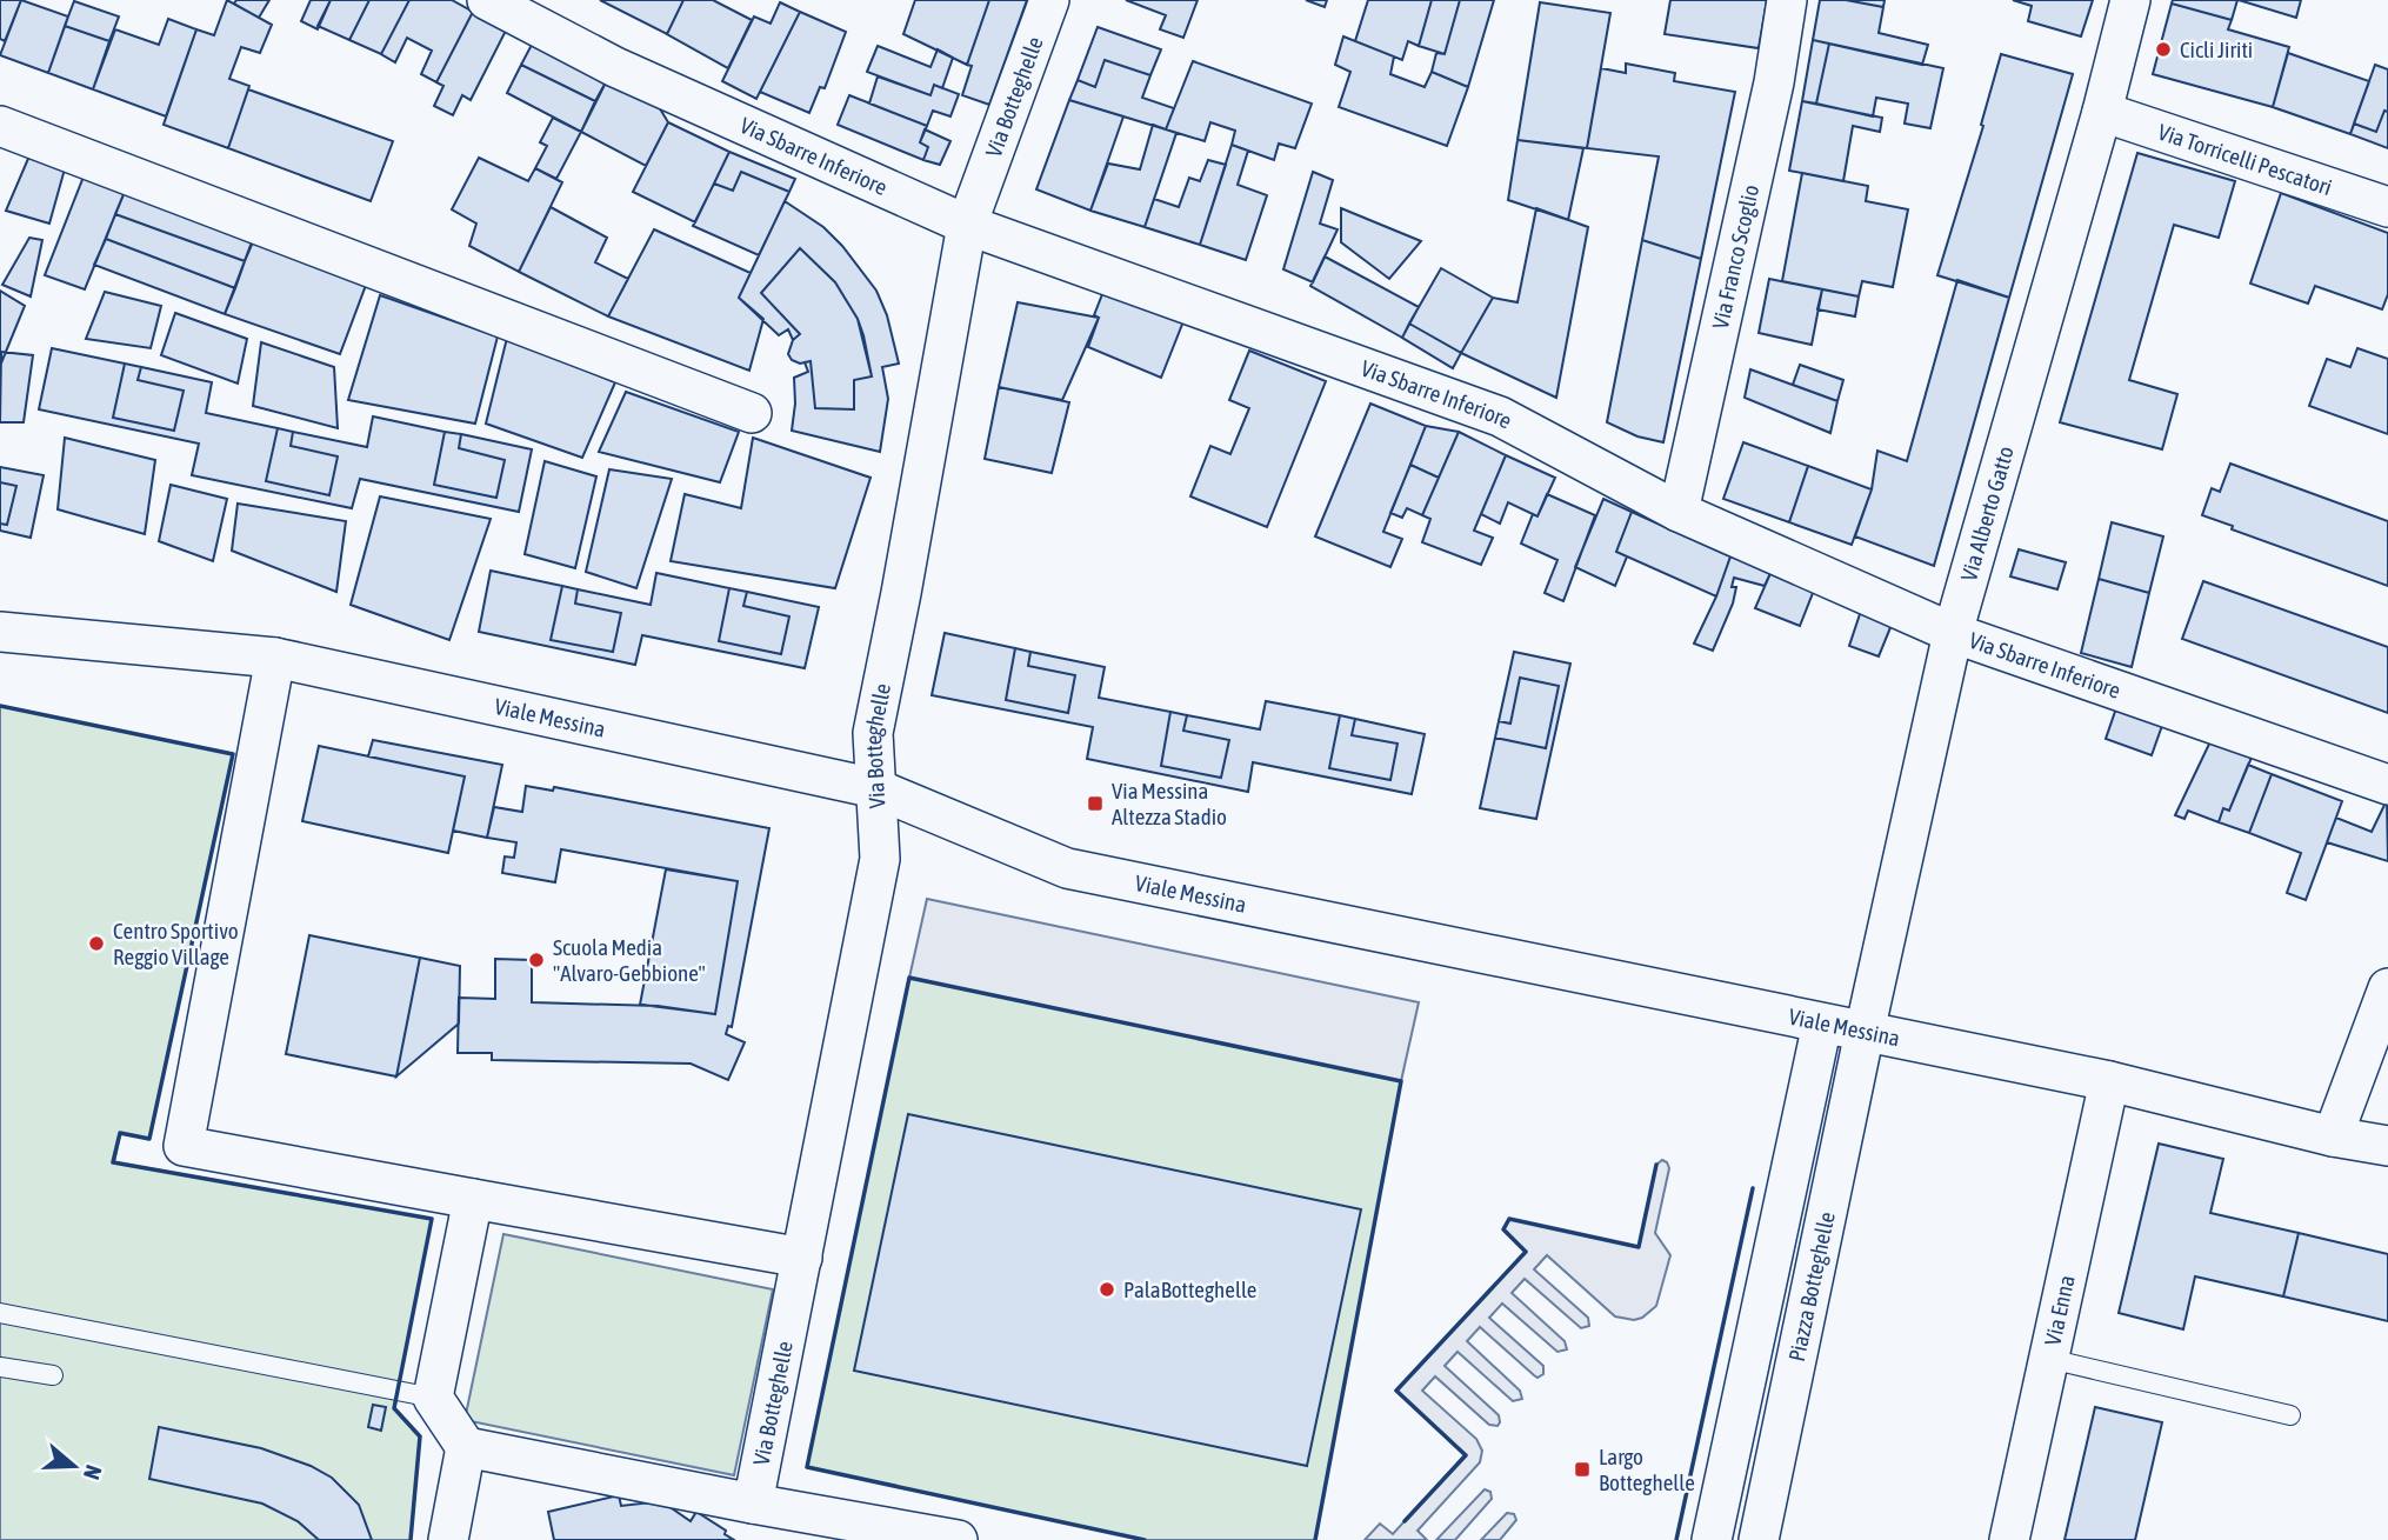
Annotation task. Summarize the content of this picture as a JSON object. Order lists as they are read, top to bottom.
{
  "streets": {
    "street": [
      "Via Botteghelle",
      "Via Sbarre Inferiore",
      "Via Torricelli Pescatori",
      "Via Franco Scoglio",
      "Via Alberto Gatto",
      "Viale Messina",
      "Piazza Botteghelle",
      "Via Enna"
    ]
  },
  "crossings": [
    ["Via Botteghelle", "Via Sbarre Inferiore"],
    ["Via Botteghelle", "Viale Messina"],
    ["Via Sbarre Inferiore", "Via Franco Scoglio"],
    ["Via Sbarre Inferiore", "Via Alberto Gatto"],
    ["Via Torricelli Pescatori", "Via Alberto Gatto"],
    ["Via Alberto Gatto", "Viale Messina"],
    ["Via Alberto Gatto", "Piazza Botteghelle"],
    ["Viale Messina", "Piazza Botteghelle"],
    ["Viale Messina", "Via Enna"]
  ],
  "places": {
    "other": [
      "Cicli Jiriti",
      "Centro Sportivo Reggio Village",
      "Scuola Media \"Alvaro-Gebbione\"",
      "PalaBotteghelle"
    ],
    "transit": ["Via Messina Altezza Stadio", "Largo Botteghelle"]
  },
  "north": "right"
}
